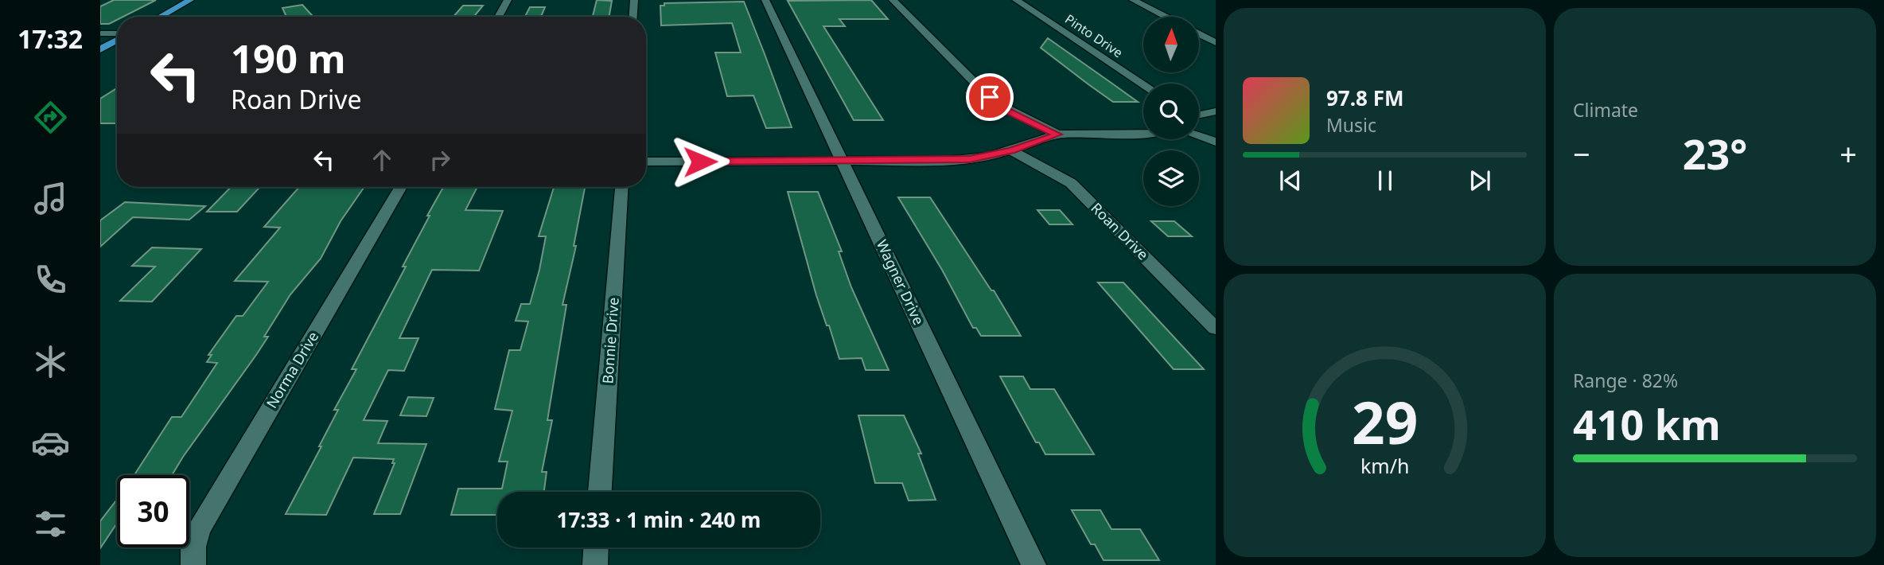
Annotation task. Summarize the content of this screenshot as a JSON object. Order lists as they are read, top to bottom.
{
  "streets": {
    "street": [
      "Pinto Drive",
      "Roan Drive",
      "Wagner Drive",
      "Bonnie Drive",
      "Norma Drive"
    ]
  },
  "north": "top",
  "page": {
    "tabs": "17:32",
    "tile": [
      "Climate",
      ["Range · 82%", "410 km"]
    ],
    "turn": ["190 m", "Roan Drive"],
    "song": ["97.8 FM", "Music"],
    "heat": ["−", "23°", "+"],
    "limit": "30",
    "trip": "17:33 · 1 min · 240 m",
    "gauge": ["29", "km/h"]
  }
}
